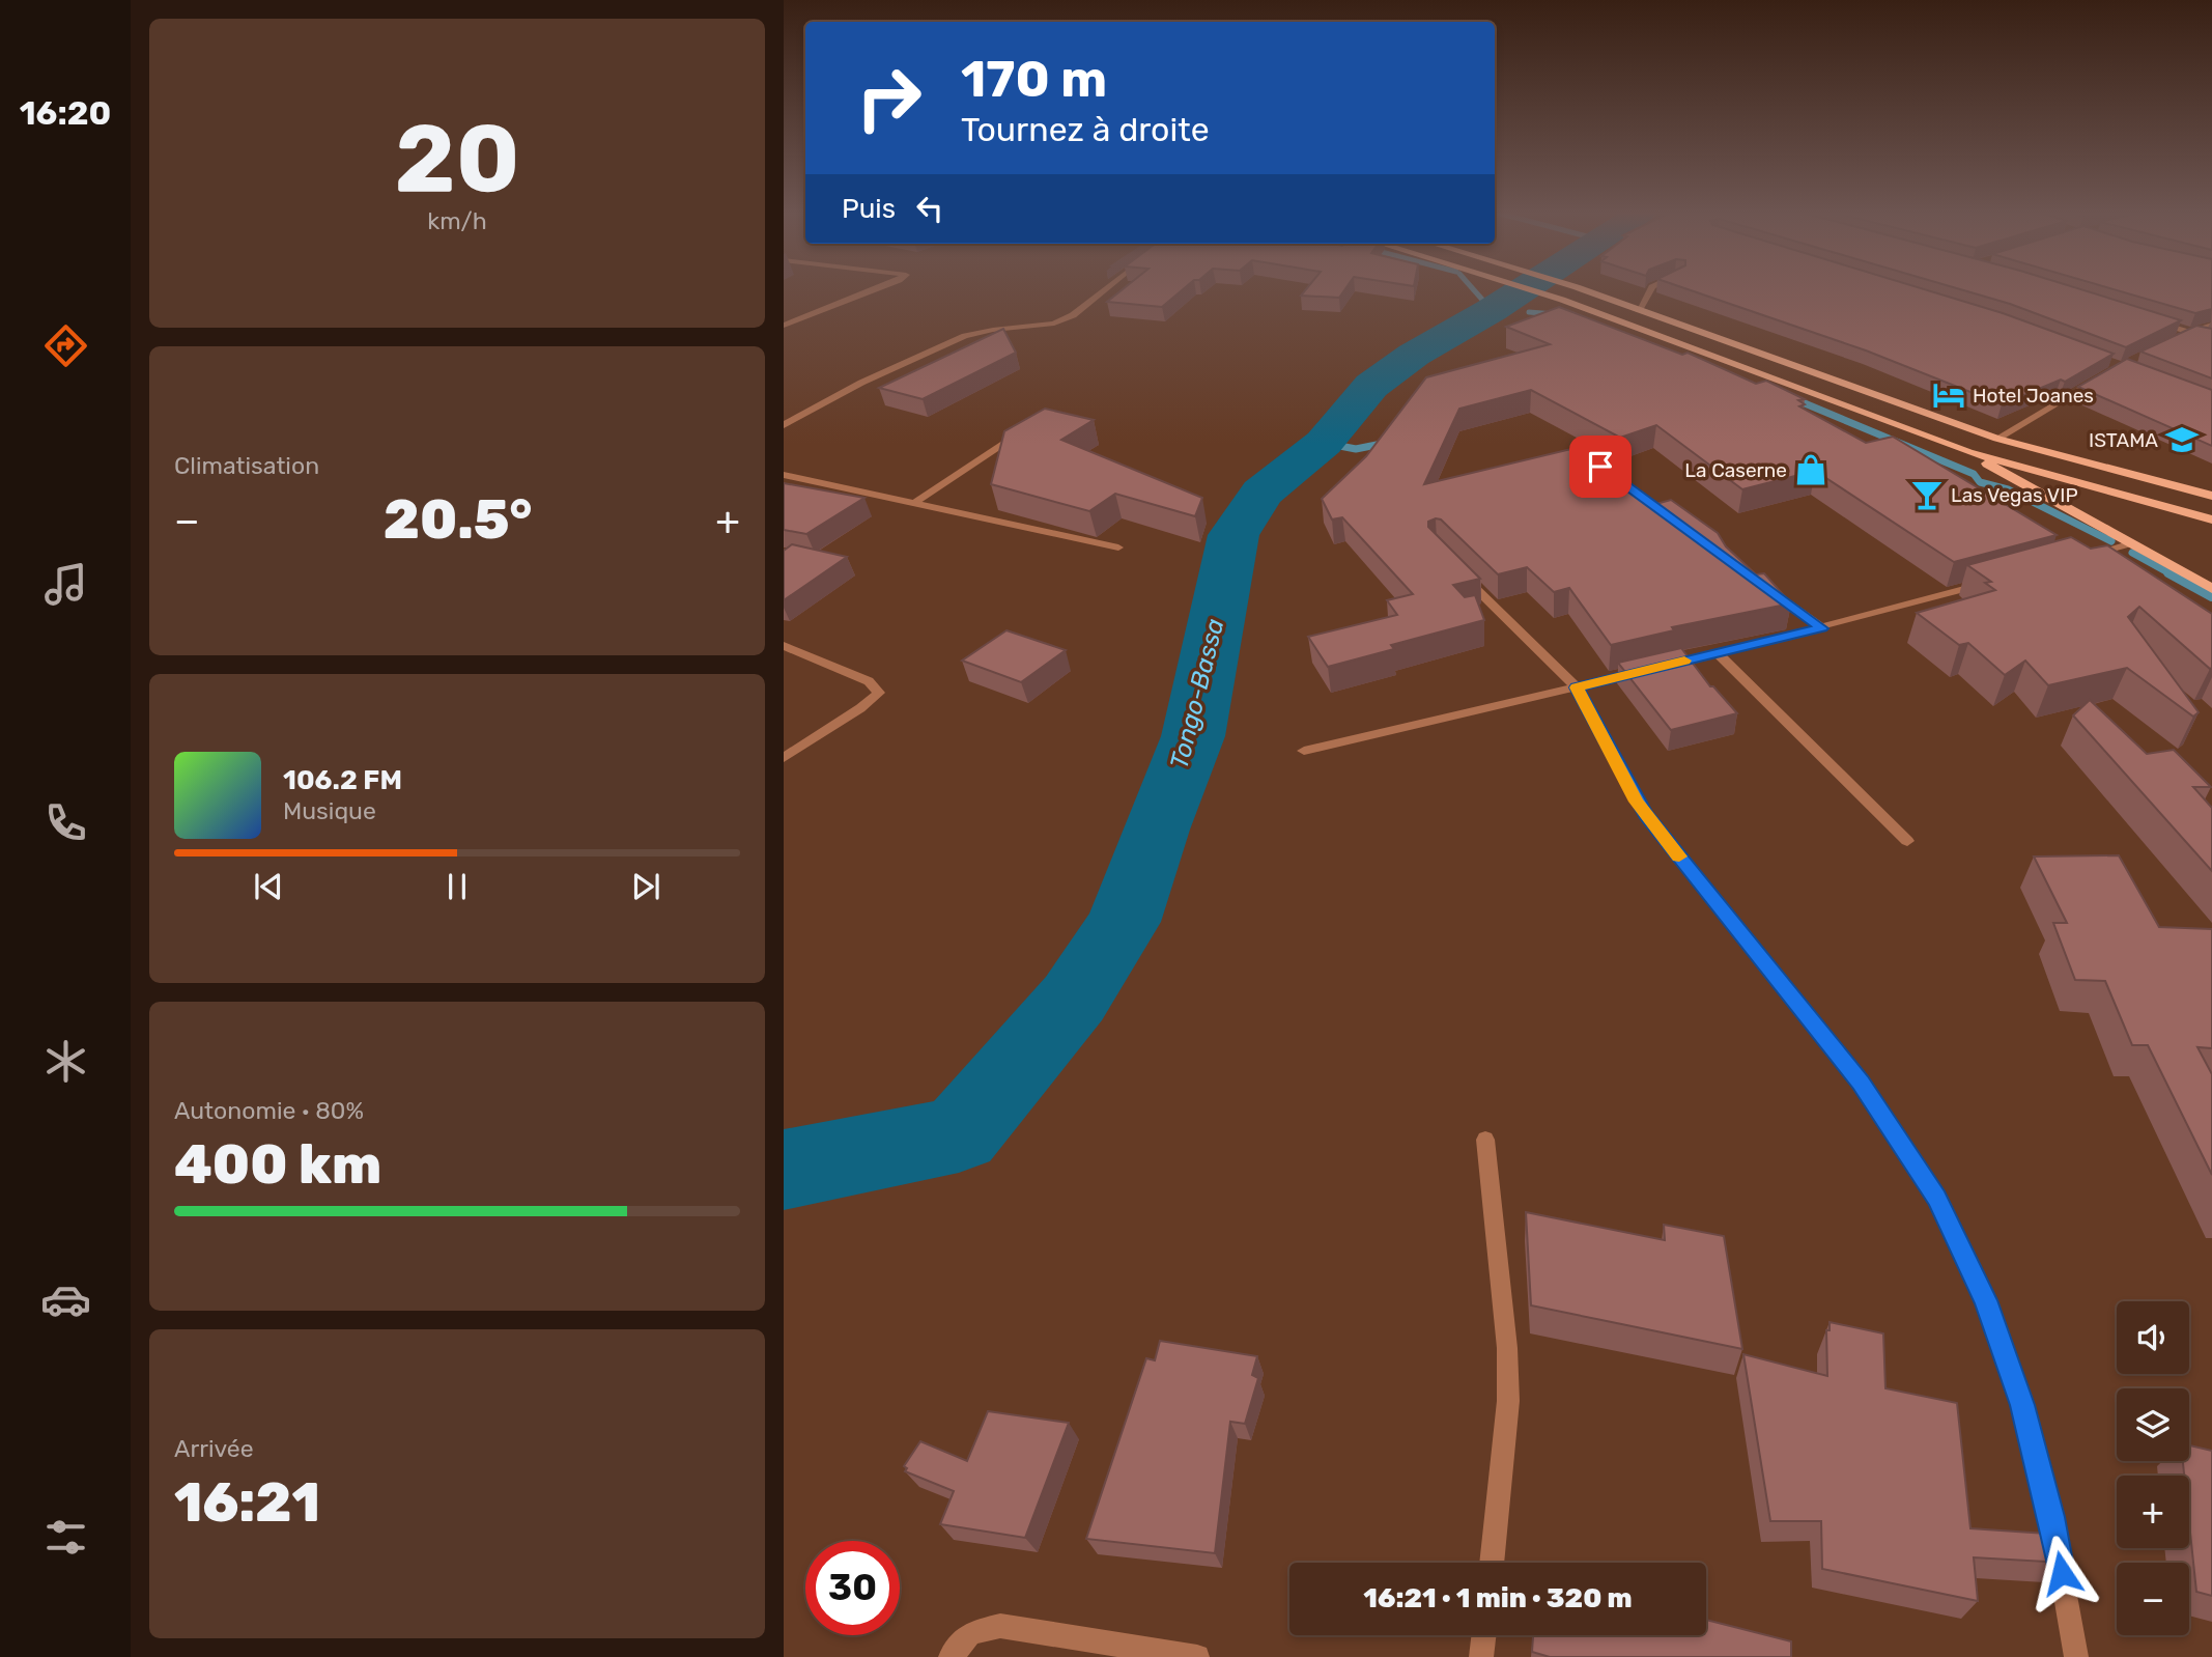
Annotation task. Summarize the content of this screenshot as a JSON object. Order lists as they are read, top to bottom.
{
  "water": ["Tongo-Bassa"],
  "places": {
    "hotel": ["Hotel Joanes"],
    "school or university": ["ISTAMA"],
    "shop": ["La Caserne"],
    "bar": ["Las Vegas VIP"]
  },
  "page": {
    "tabs": "16:20",
    "tile": [
      ["20", "km/h"],
      "Climatisation",
      ["Autonomie · 80%", "400 km"],
      ["Arrivée", "16:21"]
    ],
    "turn": ["170 m", "Tournez à droite"],
    "then": "Puis",
    "heat": ["−", "20.5°", "+"],
    "song": ["106.2 FM", "Musique"],
    "map_buttons": ["+", "−"],
    "limit": "30",
    "trip": "16:21 · 1 min · 320 m"
  }
}
